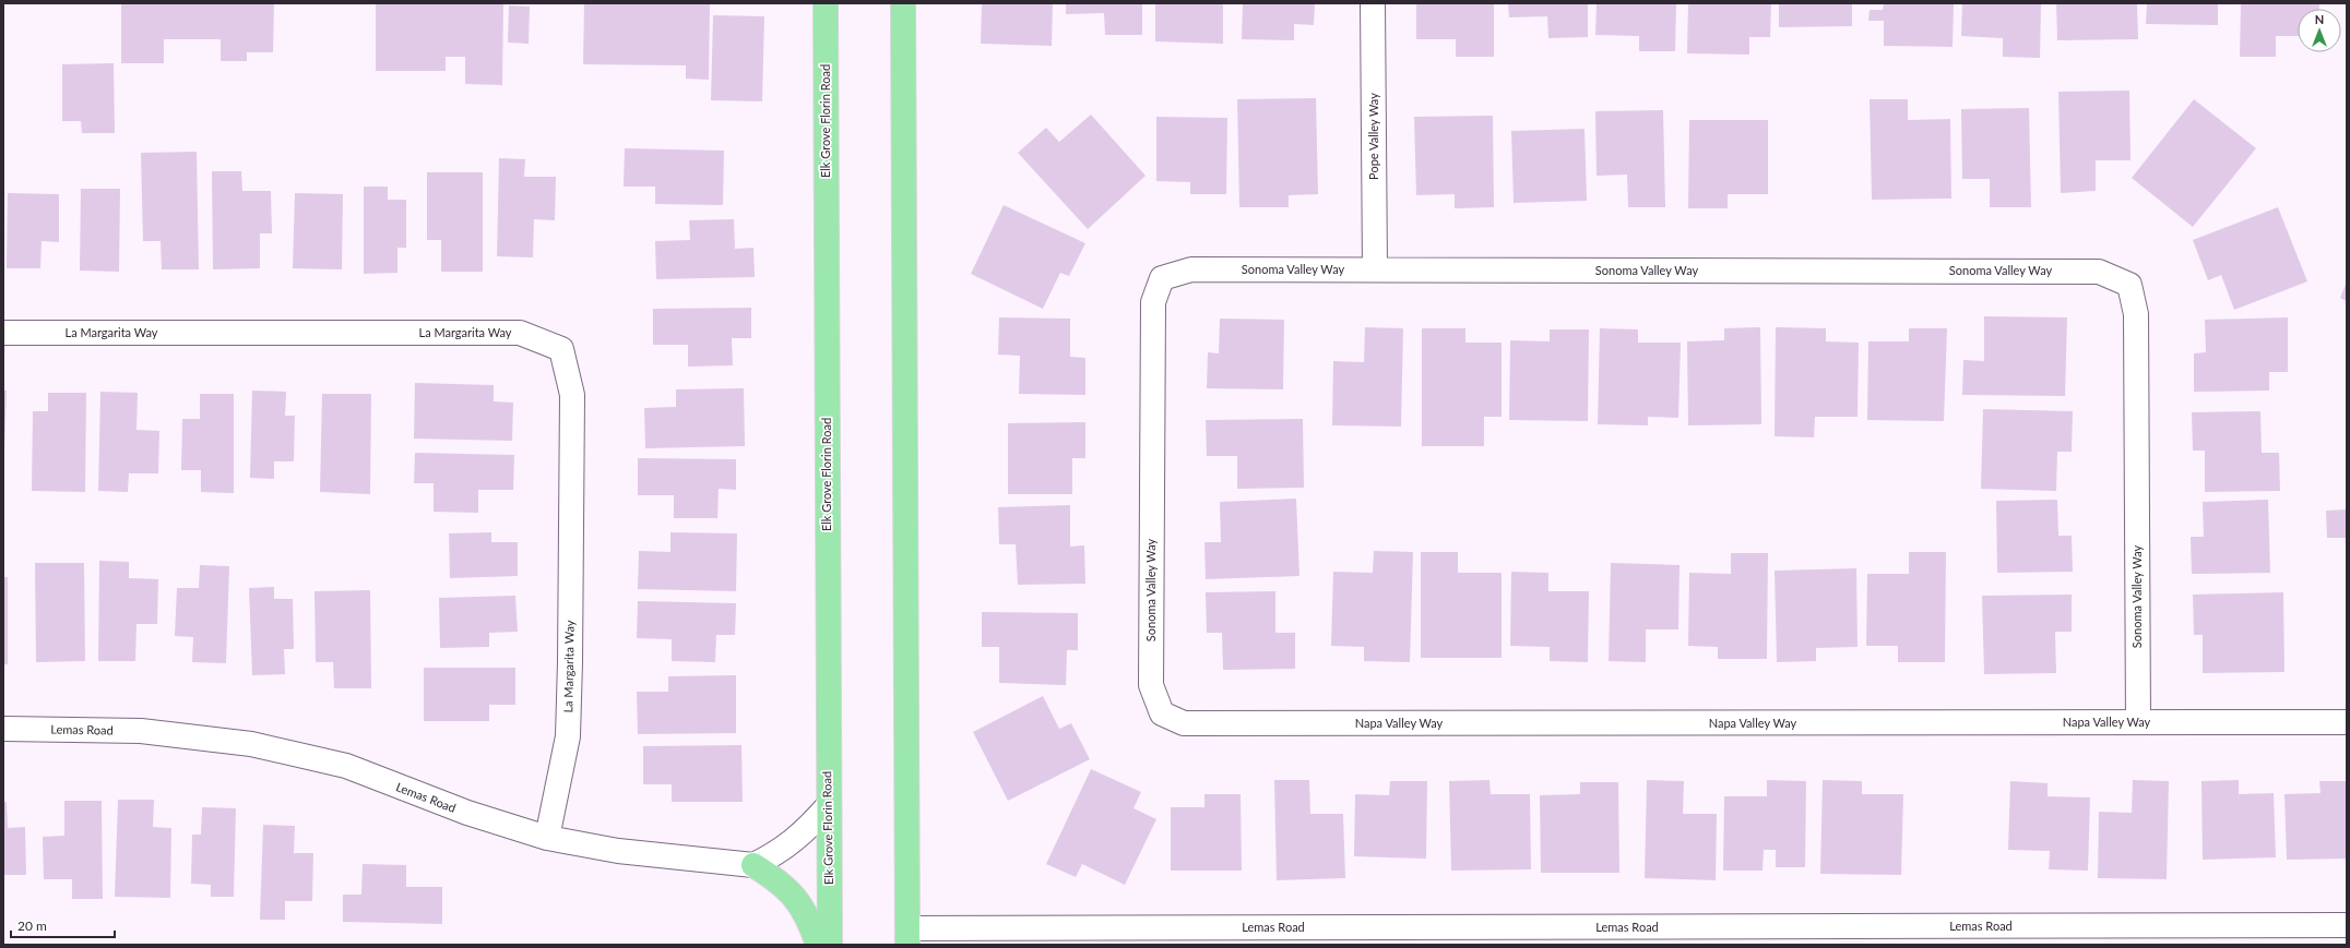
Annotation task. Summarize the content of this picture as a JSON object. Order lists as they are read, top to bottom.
{
  "streets": {
    "main road": ["Elk Grove Florin Road"],
    "street": [
      "Pope Valley Way",
      "Sonoma Valley Way",
      "La Margarita Way",
      "Napa Valley Way",
      "Lemas Road"
    ]
  },
  "crossings": [
    ["Pope Valley Way", "Sonoma Valley Way"],
    ["Sonoma Valley Way", "Napa Valley Way"],
    ["La Margarita Way", "Lemas Road"]
  ],
  "scale_bar": "20 m",
  "north": "top"
}
